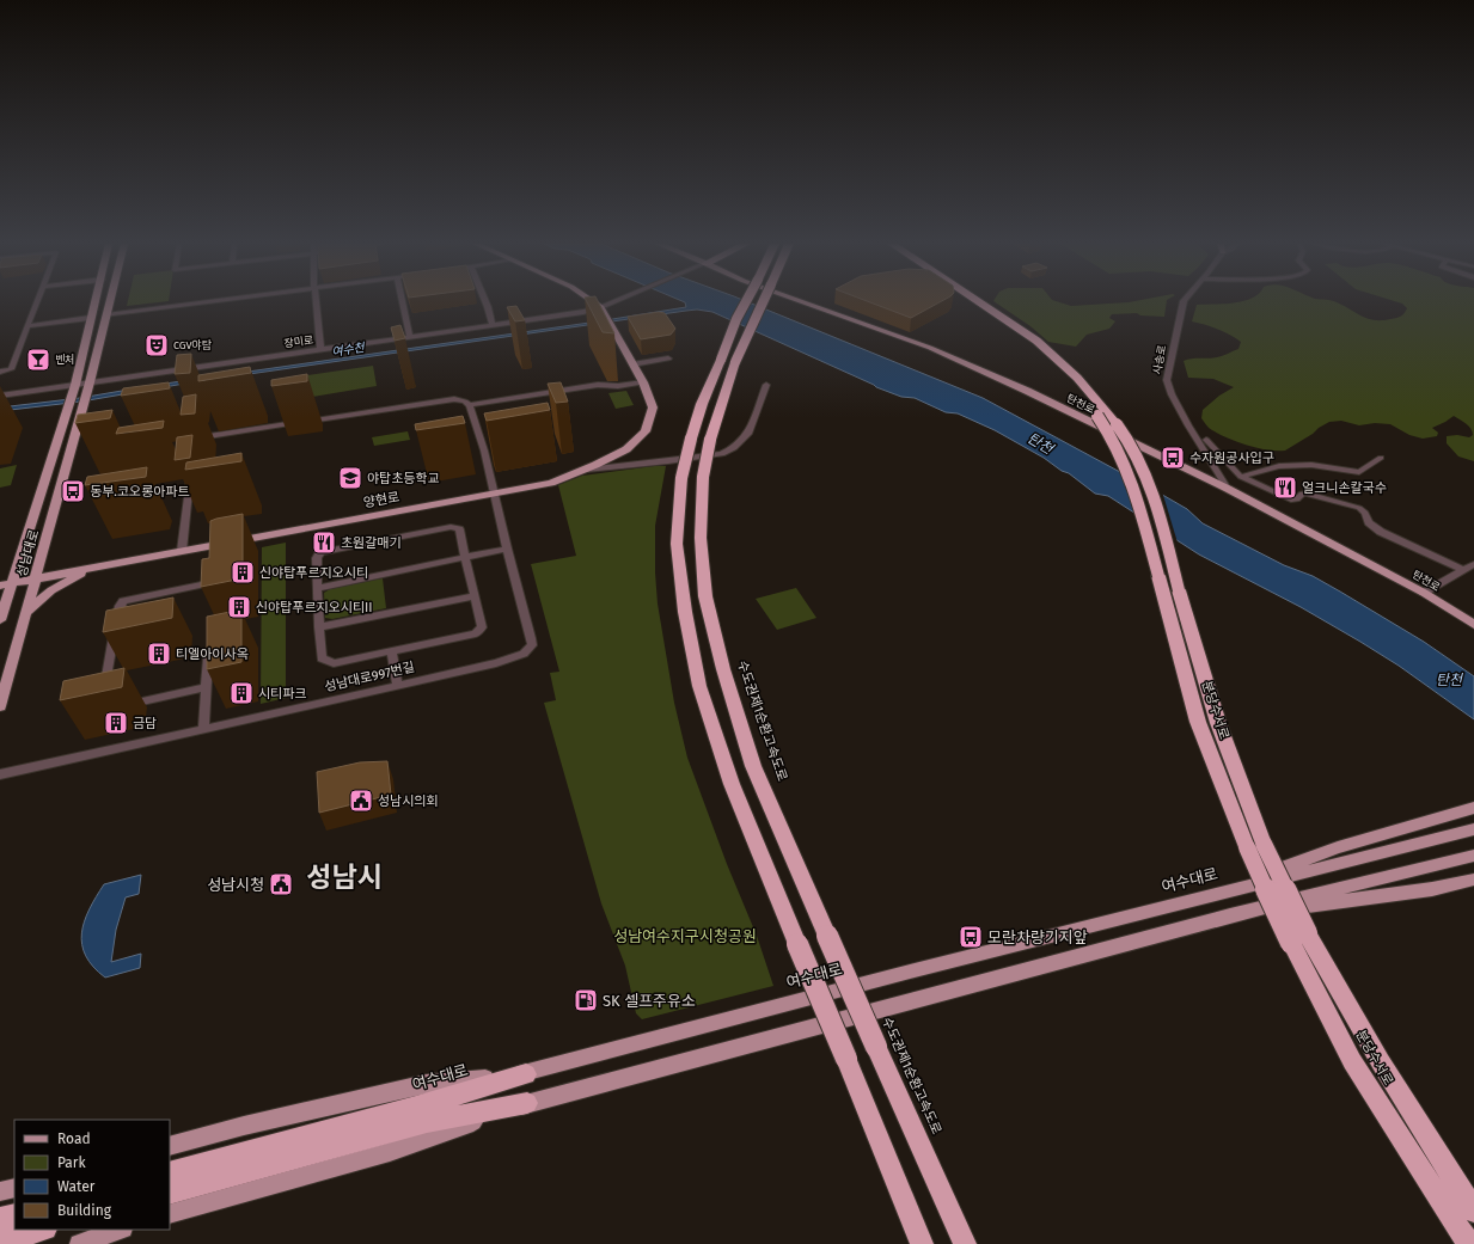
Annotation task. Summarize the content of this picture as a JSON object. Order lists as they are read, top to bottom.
{
  "streets": {
    "highway": ["분당수서로", "수도권제1순환고속도로", "여수대로"],
    "main road": ["탄천로", "양현로", "성남대로"],
    "street": ["장미로", "사송로", "성남대로997번길"]
  },
  "crossings": [
    ["장미로", "양현로"],
    ["장미로", "성남대로"],
    ["사송로", "탄천로"],
    ["양현로", "성남대로"],
    ["양현로", "성남대로997번길"]
  ],
  "districts": ["성남시"],
  "water": ["여수천", "탄천"],
  "parks": ["성남여수지구시청공원"],
  "places": {
    "theatre": ["CGV야탑"],
    "bar": ["벤처"],
    "bus stop": ["수자원공사입구", "동부.코오롱아파트", "모란차량기지앞"],
    "school or university": ["야탑초등학교"],
    "restaurant": ["얼크니손칼국수", "초원갈매기"],
    "building": [
      "신야탑푸르지오시티",
      "신야탑푸르지오시티II",
      "티엘아이사옥",
      "시티파크",
      "금담"
    ],
    "public building": ["성남시의회", "성남시청"],
    "fuel station": ["SK 셀프주유소"]
  },
  "legend": [
    "Road",
    "Park",
    "Water",
    "Building"
  ]
}
